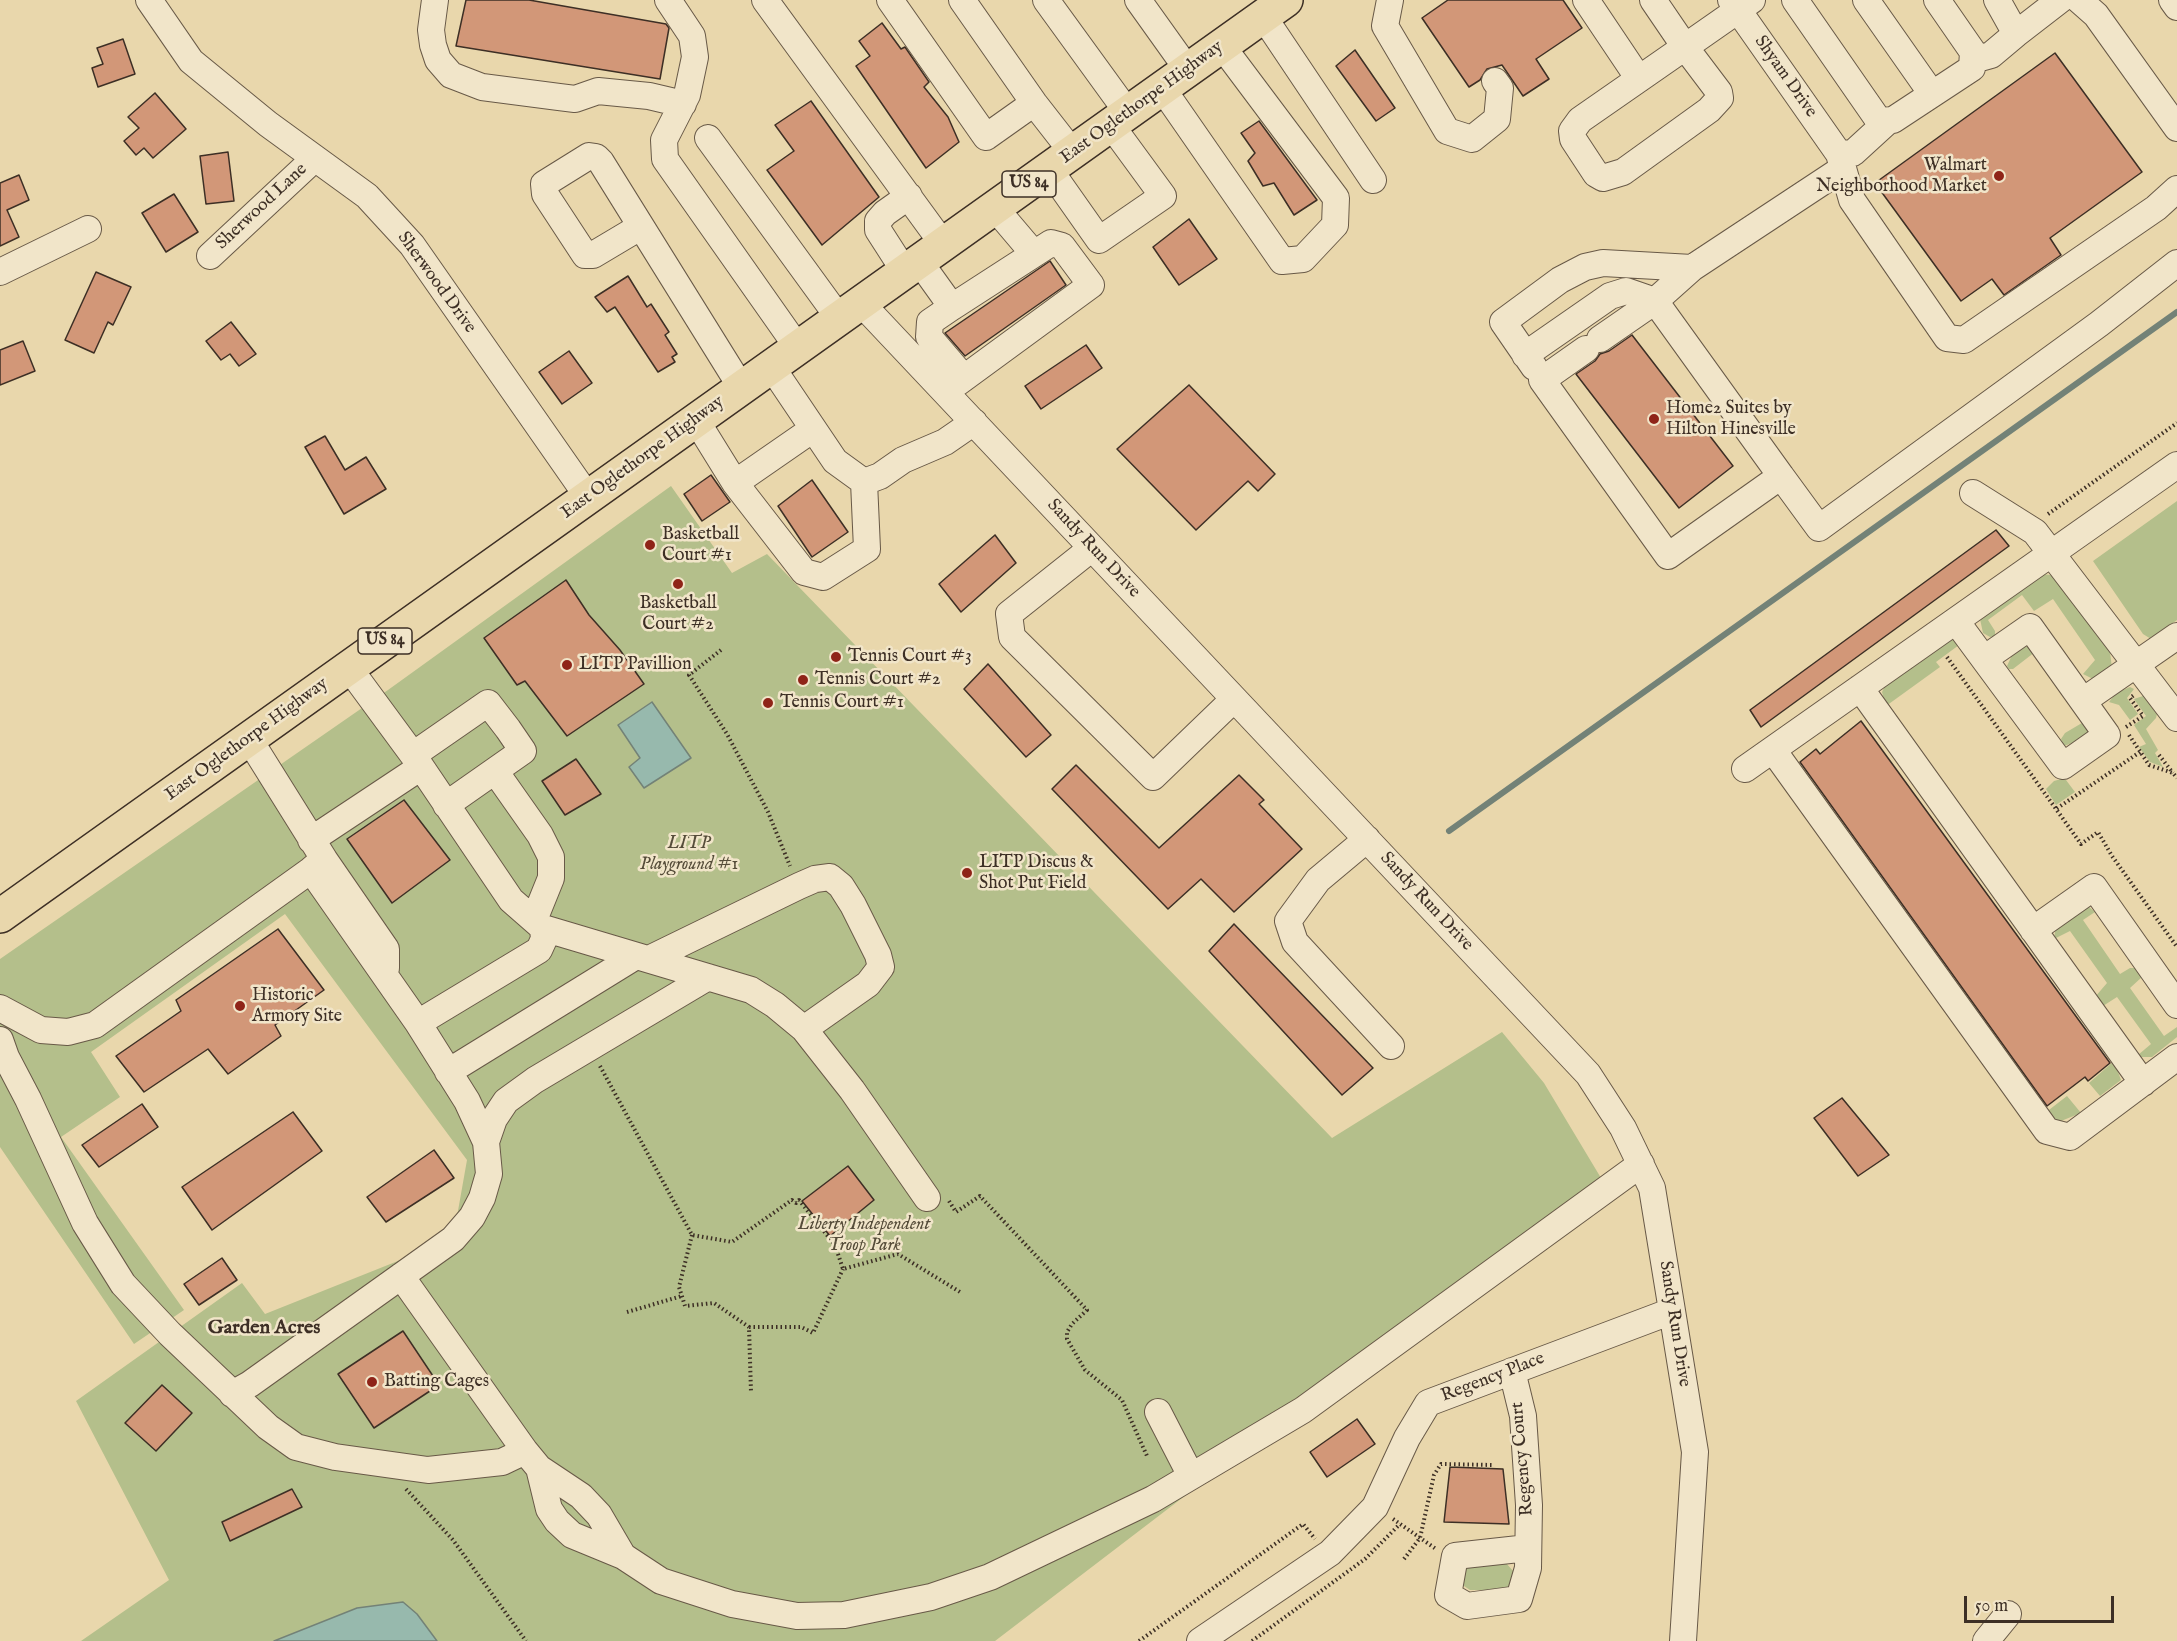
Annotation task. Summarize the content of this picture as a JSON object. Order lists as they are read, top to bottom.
{
  "streets": {
    "highway": ["East Oglethorpe Highway", "US 84"],
    "street": [
      "Shyam Drive",
      "Sherwood Lane",
      "Sherwood Drive",
      "Sandy Run Drive",
      "Regency Place",
      "Regency Court"
    ]
  },
  "crossings": [
    ["East Oglethorpe Highway", "Sherwood Drive"],
    ["East Oglethorpe Highway", "Sandy Run Drive"],
    ["Sherwood Lane", "Sherwood Drive"],
    ["Sandy Run Drive", "Regency Place"],
    ["Regency Place", "Regency Court"]
  ],
  "districts": ["Garden Acres"],
  "parks": ["LITP Playground #1", "Liberty Independent Troop Park"],
  "places": [
    "Walmart Neighborhood Market",
    "Home2 Suites by Hilton Hinesville",
    "Basketball Court #1",
    "Basketball Court #2",
    "Tennis Court #3",
    "LITP Pavillion",
    "Tennis Court #2",
    "Tennis Court #1",
    "LITP Discus & Shot Put Field",
    "Historic Armory Site",
    "Batting Cages"
  ],
  "scale_bar": "50 m"
}
